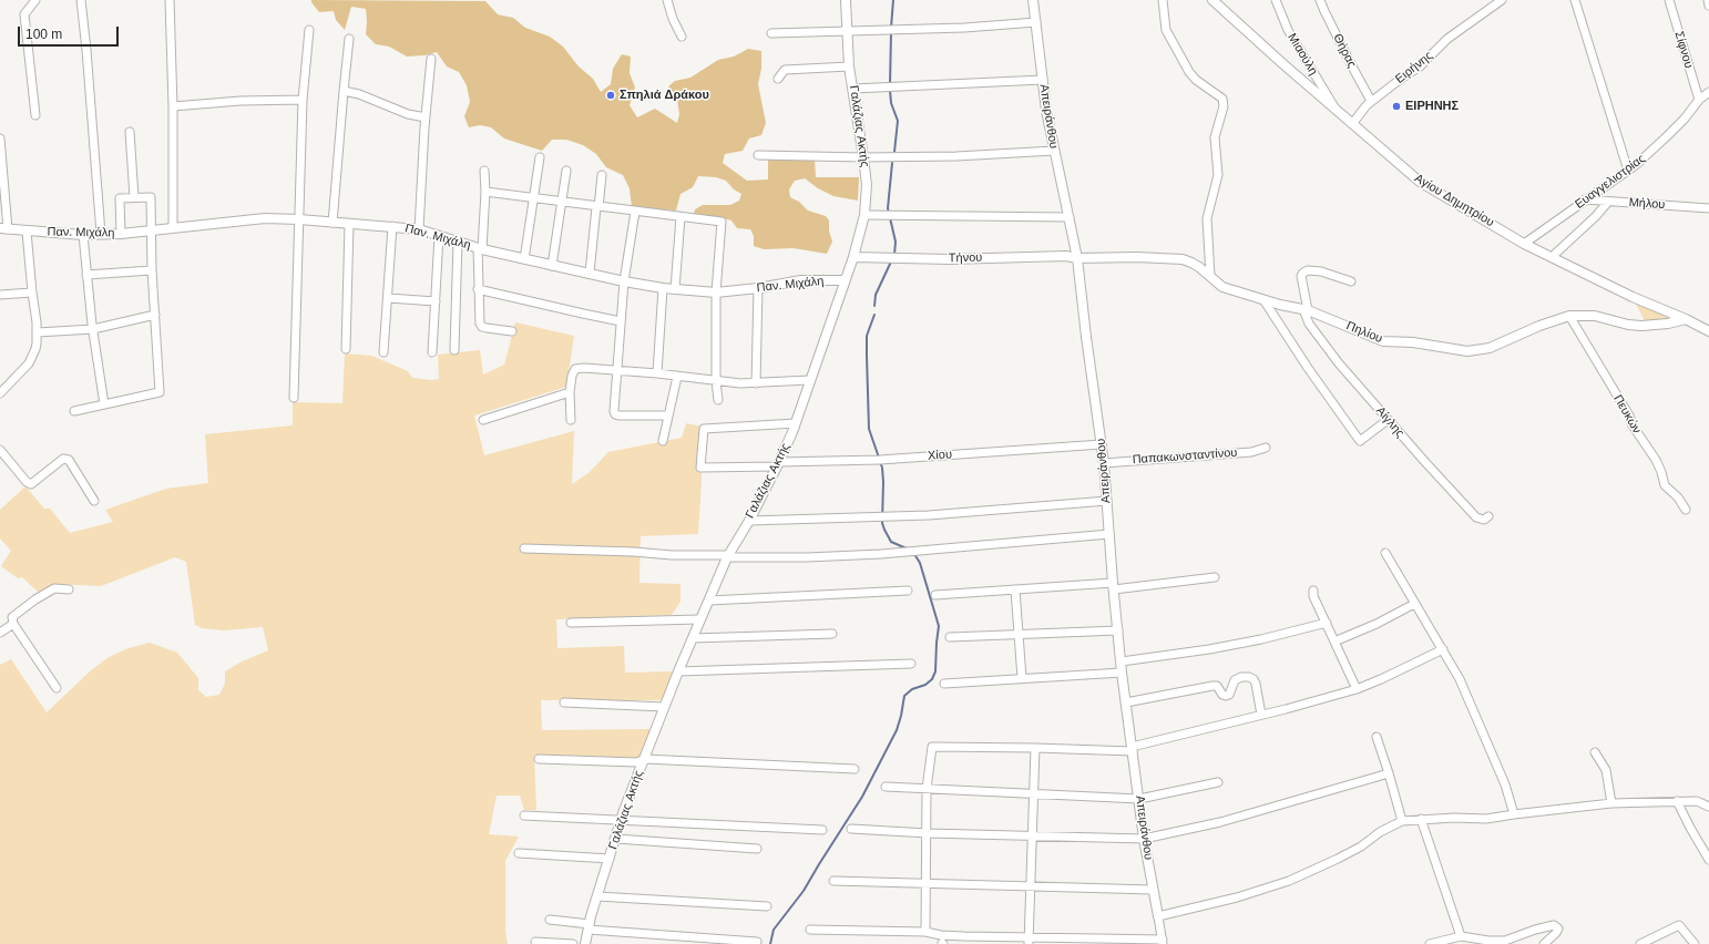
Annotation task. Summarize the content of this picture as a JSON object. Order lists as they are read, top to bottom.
{
  "streets": {
    "street": [
      "Σίφνου",
      "Θήρας",
      "Μιαούλη",
      "Ειρήνης",
      "Απειράνθου",
      "Γαλάζιας Ακτής",
      "Ευαγγελιστρίας",
      "Αγίου Δημητρίου",
      "Μήλου",
      "Παν. Μιχάλη",
      "Τήνου",
      "Πηλίου",
      "Πευκών",
      "Αίγλης",
      "Χίου",
      "Παπακωνσταντίνου"
    ]
  },
  "crossings": [
    ["Σίφνου", "Ευαγγελιστρίας"],
    ["Θήρας", "Ειρήνης"],
    ["Μιαούλη", "Αγίου Δημητρίου"],
    ["Ειρήνης", "Αγίου Δημητρίου"],
    ["Απειράνθου", "Τήνου"],
    ["Απειράνθου", "Πηλίου"],
    ["Απειράνθου", "Χίου"],
    ["Απειράνθου", "Παπακωνσταντίνου"],
    ["Γαλάζιας Ακτής", "Παν. Μιχάλη"],
    ["Γαλάζιας Ακτής", "Τήνου"],
    ["Γαλάζιας Ακτής", "Χίου"],
    ["Ευαγγελιστρίας", "Αγίου Δημητρίου"],
    ["Ευαγγελιστρίας", "Μήλου"],
    ["Αγίου Δημητρίου", "Πηλίου"],
    ["Τήνου", "Πηλίου"],
    ["Πηλίου", "Πευκών"],
    ["Πηλίου", "Αίγλης"]
  ],
  "places": ["Σπηλιά Δράκου", "ΕΙΡΗΝΗΣ"],
  "scale_bar": "100 m"
}
